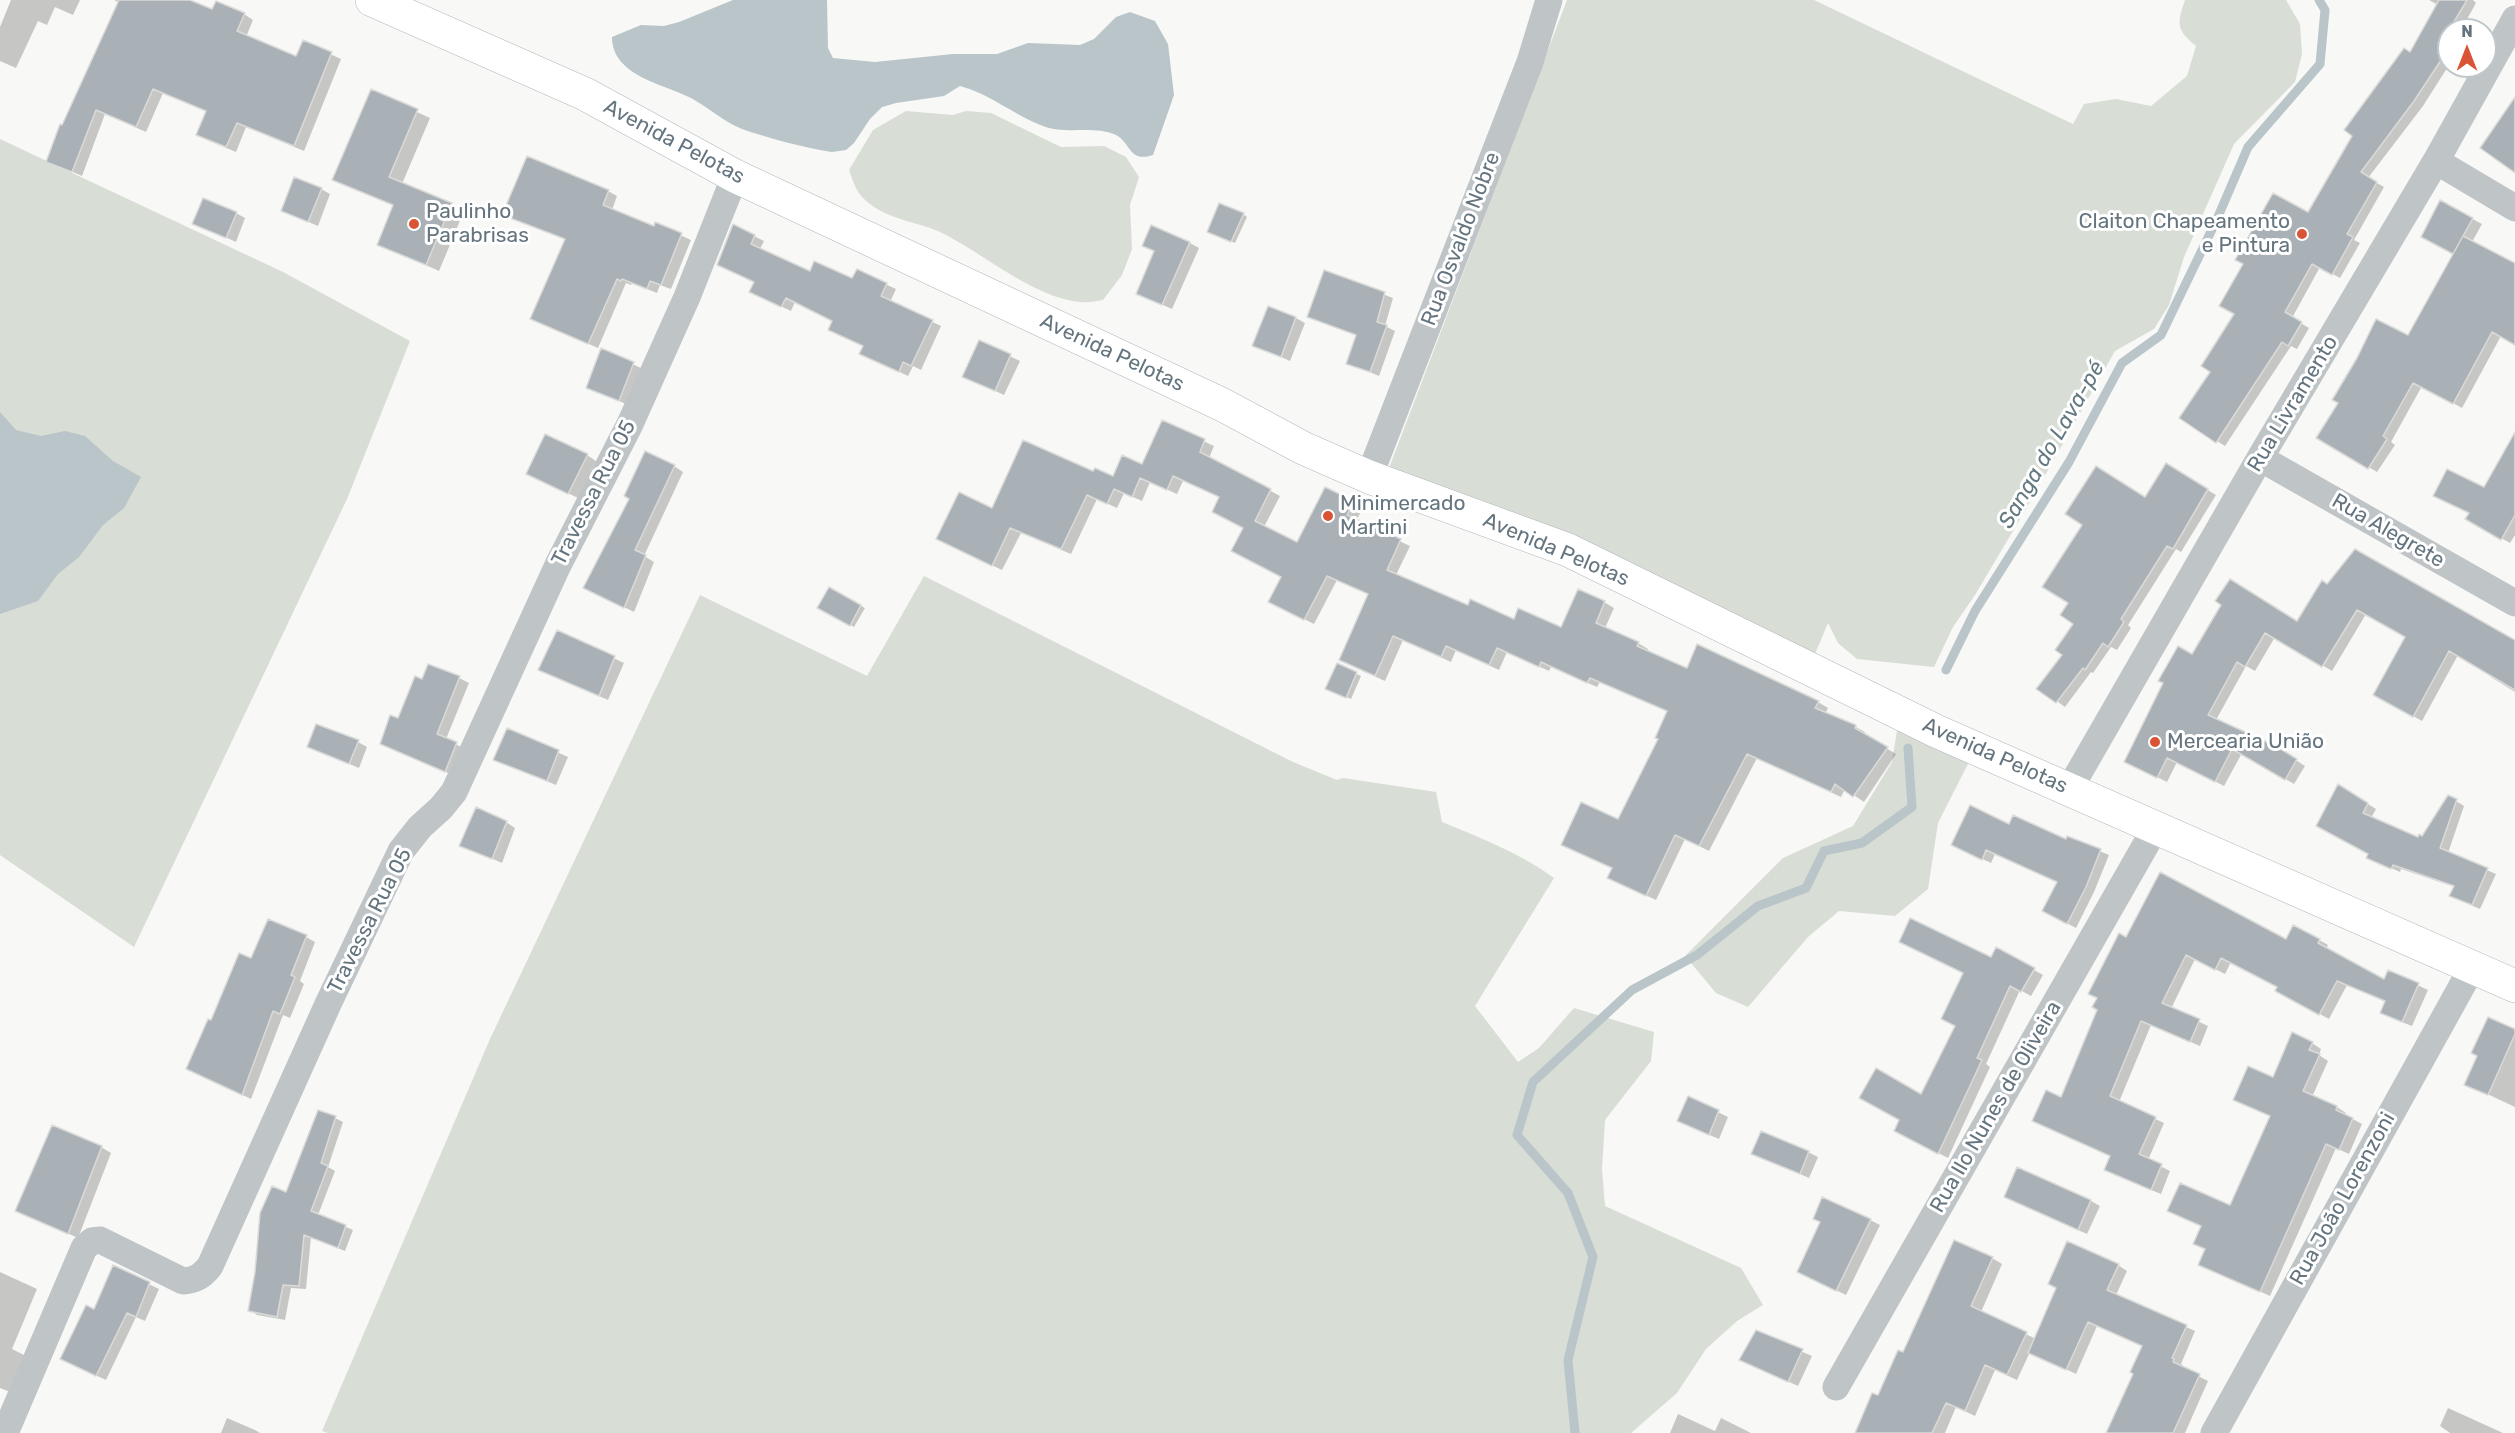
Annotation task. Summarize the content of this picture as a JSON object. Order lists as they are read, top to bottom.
{
  "streets": {
    "street": [
      "Avenida Pelotas",
      "Rua Osvaldo Nobre",
      "Rua Livramento",
      "Travessa Rua 05",
      "Rua Alegrete",
      "Rua Ilo Nunes de Oliveira",
      "Rua João Lorenzoni"
    ]
  },
  "crossings": [
    ["Avenida Pelotas", "Rua Osvaldo Nobre"],
    ["Avenida Pelotas", "Rua Livramento"],
    ["Avenida Pelotas", "Travessa Rua 05"],
    ["Avenida Pelotas", "Rua Ilo Nunes de Oliveira"],
    ["Avenida Pelotas", "Rua João Lorenzoni"],
    ["Rua Livramento", "Rua Alegrete"]
  ],
  "water": ["Sanga do Lava-pé"],
  "places": [
    "Paulinho Parabrisas",
    "Claiton Chapeamento e Pintura",
    "Minimercado Martini",
    "Mercearia União"
  ],
  "north": "top"
}
